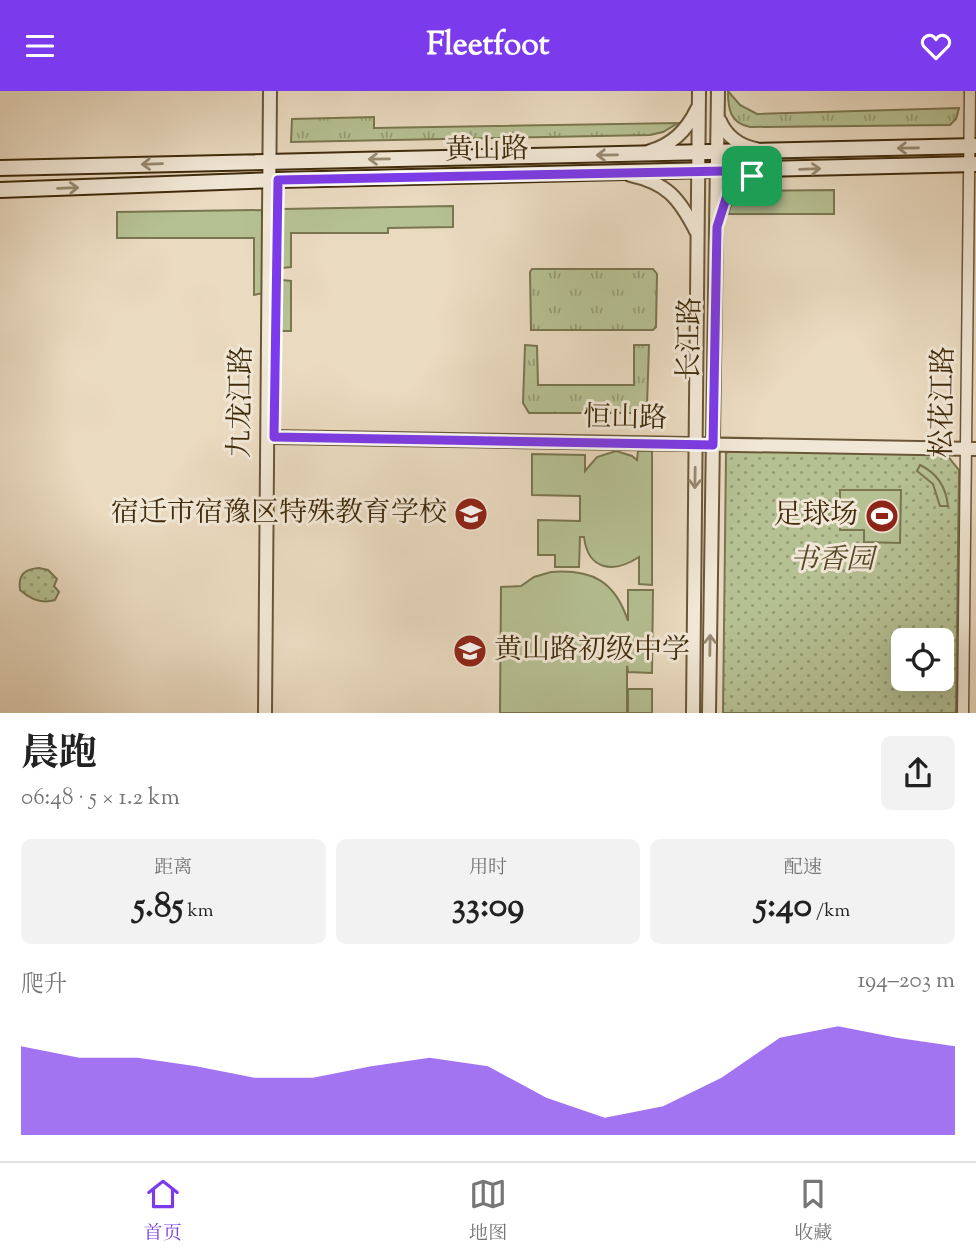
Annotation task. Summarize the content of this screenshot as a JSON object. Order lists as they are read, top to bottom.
{
  "streets": {
    "main road": ["黄山路"],
    "street": [
      "长江路",
      "九龙江路",
      "松花江路",
      "恒山路"
    ]
  },
  "crossings": [
    ["黄山路", "长江路"],
    ["黄山路", "九龙江路"],
    ["黄山路", "松花江路"],
    ["长江路", "恒山路"],
    ["九龙江路", "恒山路"],
    ["松花江路", "恒山路"]
  ],
  "parks": ["书香园"],
  "places": {
    "school or university": ["宿迁市宿豫区特殊教育学校", "黄山路初级中学"],
    "sports": ["足球场"]
  },
  "page": {
    "header": "Fleetfoot",
    "heading": ["晨跑", "06:48 · 5 × 1.2 km"],
    "stats": [
      ["距离", "5.85 km"],
      ["用时", "33:09"],
      ["配速", "5:40 /km"]
    ],
    "chart": ["爬升", "194–203 m"],
    "tabs": ["首页", "地图", "收藏"]
  }
}
